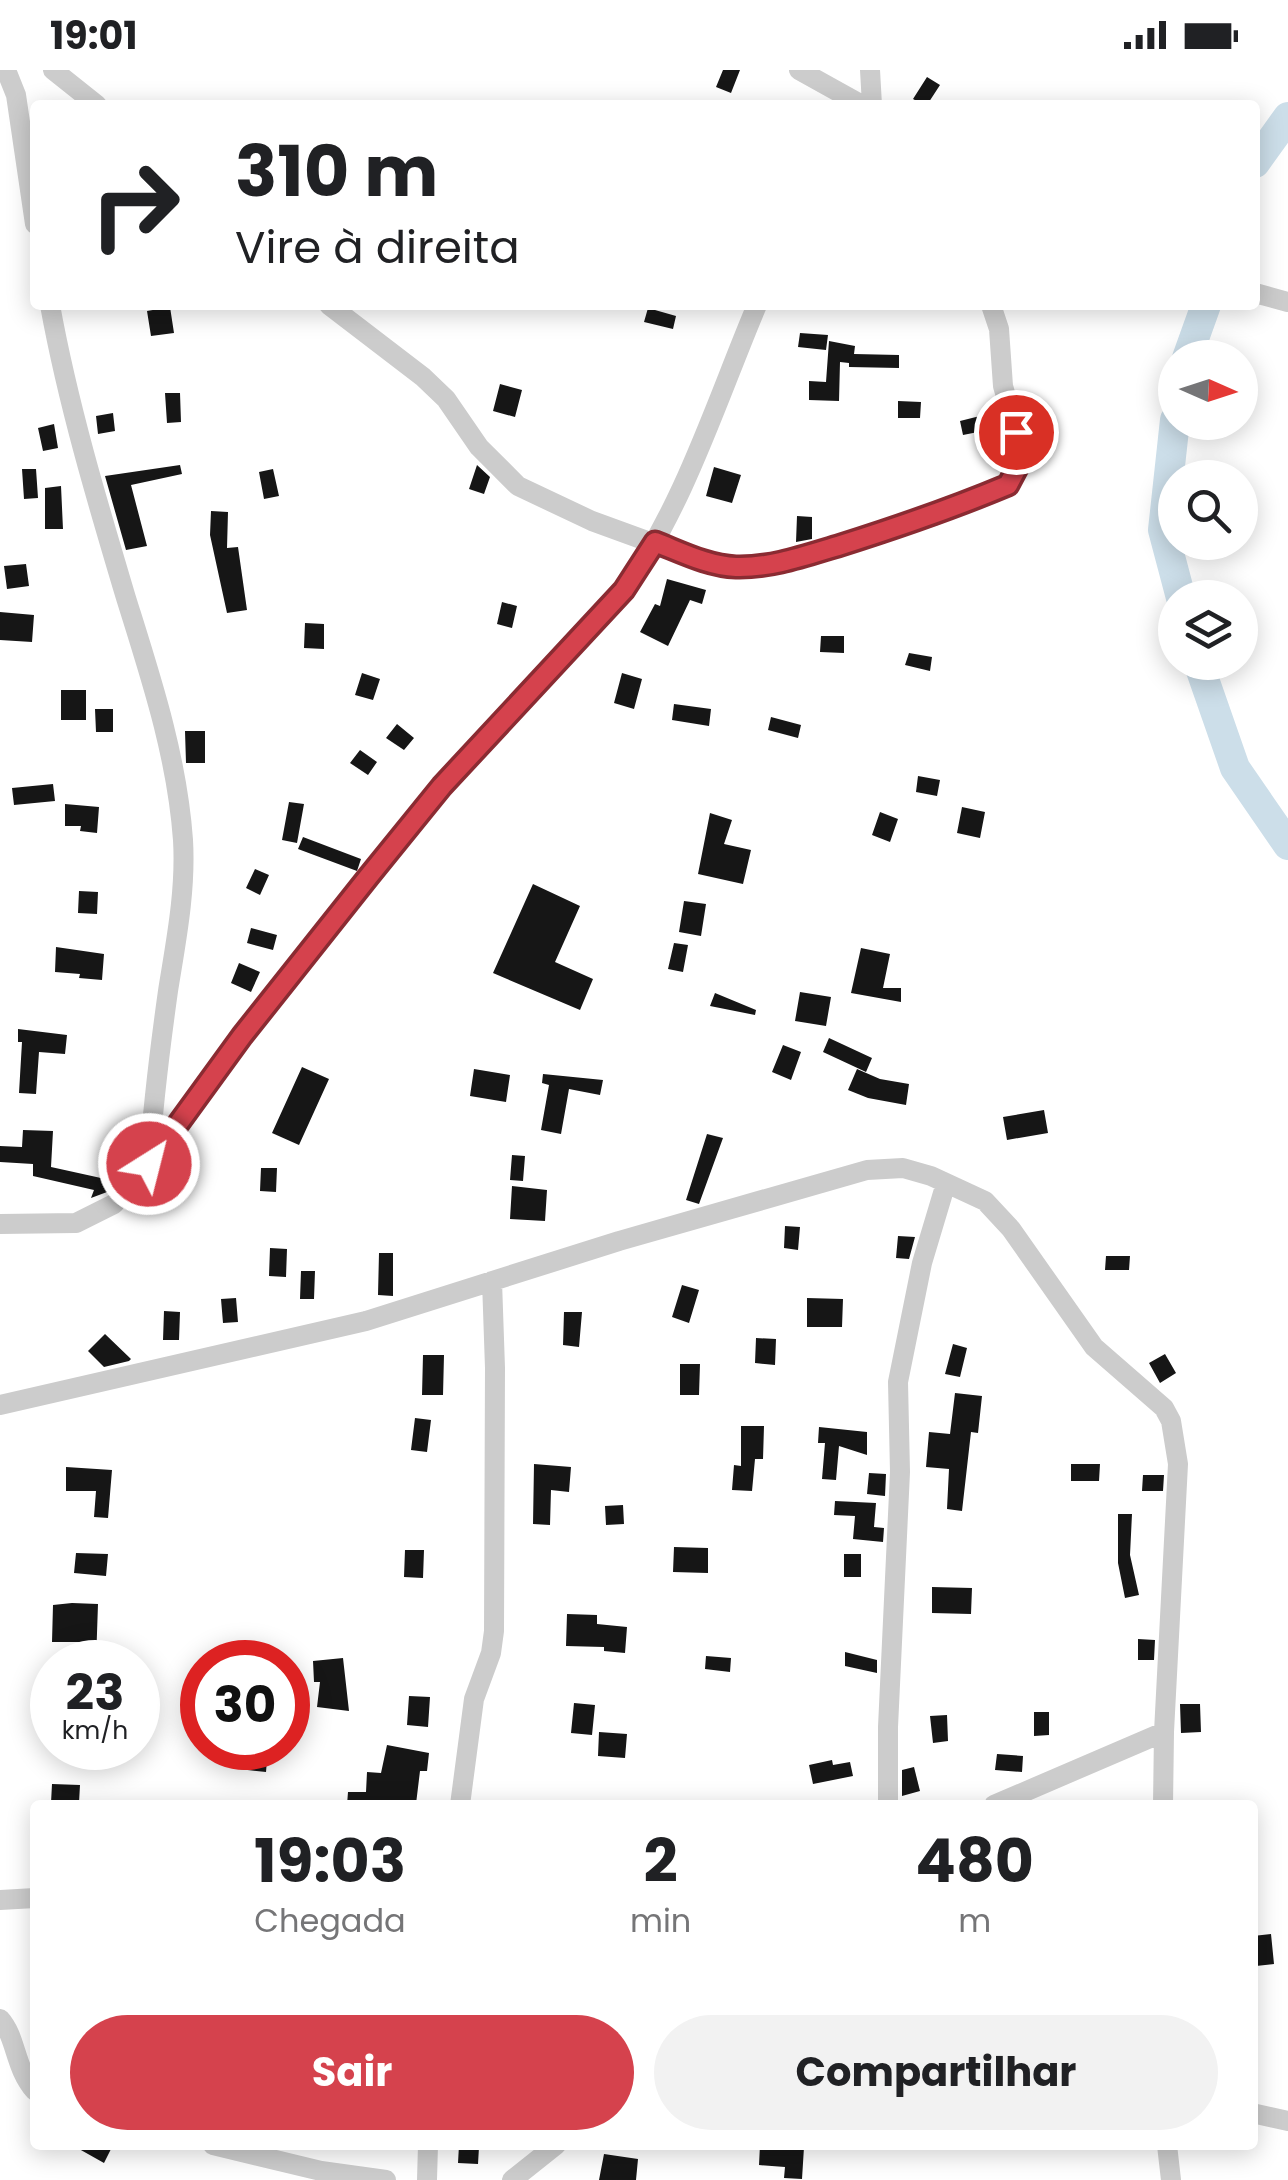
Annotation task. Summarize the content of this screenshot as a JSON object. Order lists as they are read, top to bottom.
{
  "north": "right",
  "page": {
    "status": "19:01",
    "turn": ["310 m", "Vire à direita"],
    "speed": "23 km/h",
    "limit": "30",
    "eta": [
      "19:03",
      "Chegada",
      "2",
      "min",
      "480",
      "m"
    ],
    "buttons": ["Sair", "Compartilhar"]
  }
}
